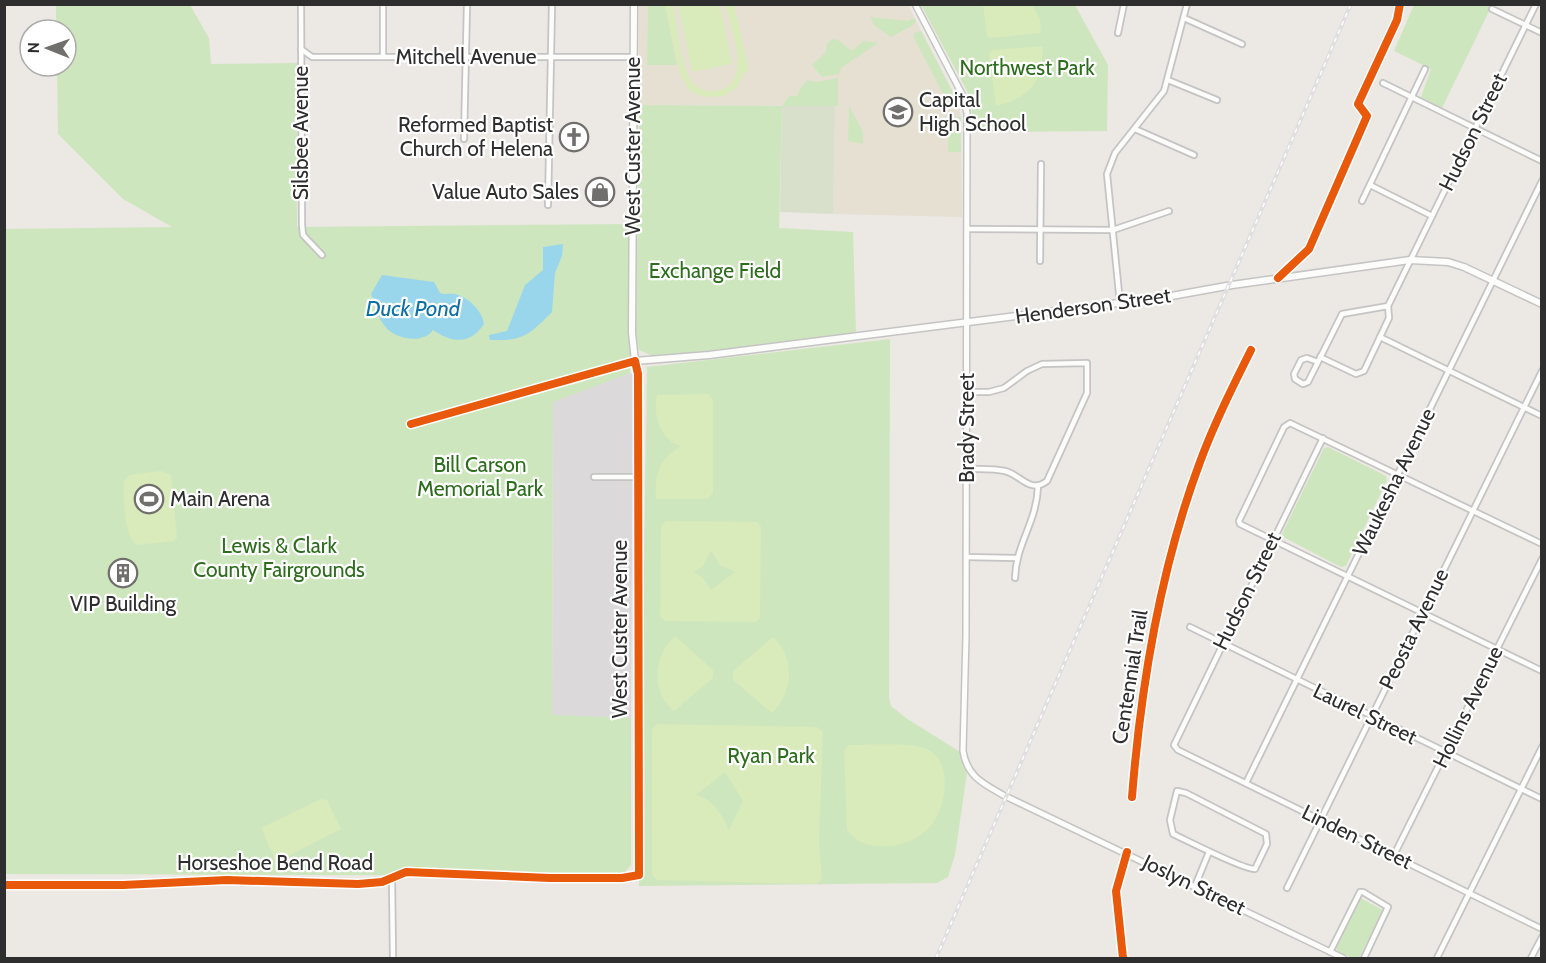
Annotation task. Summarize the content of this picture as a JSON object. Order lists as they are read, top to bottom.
{
  "streets": {
    "main road": ["West Custer Avenue", "Henderson Street"],
    "street": [
      "Mitchell Avenue",
      "Hudson Street",
      "Silsbee Avenue",
      "Brady Street",
      "Waukesha Avenue",
      "Peosta Avenue",
      "Hollins Avenue",
      "Laurel Street",
      "Linden Street",
      "Horseshoe Bend Road",
      "Joslyn Street"
    ],
    "cycle path": ["Centennial Trail"]
  },
  "crossings": [
    ["Mitchell Avenue", "Silsbee Avenue"],
    ["Mitchell Avenue", "West Custer Avenue"],
    ["Hudson Street", "Henderson Street"],
    ["Hudson Street", "Laurel Street"],
    ["Hudson Street", "Linden Street"],
    ["West Custer Avenue", "Henderson Street"],
    ["West Custer Avenue", "Horseshoe Bend Road"],
    ["Henderson Street", "Brady Street"],
    ["Henderson Street", "Waukesha Avenue"],
    ["Brady Street", "Joslyn Street"],
    ["Waukesha Avenue", "Laurel Street"],
    ["Waukesha Avenue", "Linden Street"],
    ["Peosta Avenue", "Laurel Street"],
    ["Peosta Avenue", "Linden Street"],
    ["Hollins Avenue", "Laurel Street"],
    ["Hollins Avenue", "Linden Street"]
  ],
  "water": ["Duck Pond"],
  "parks": [
    "Northwest Park",
    "Exchange Field",
    "Bill Carson Memorial Park",
    "Lewis & Clark County Fairgrounds",
    "Ryan Park"
  ],
  "places": {
    "school or university": ["Capital High School"],
    "church": ["Reformed Baptist Church of Helena"],
    "shop": ["Value Auto Sales"],
    "sports": ["Main Arena"],
    "building": ["VIP Building"]
  },
  "north": "left"
}
